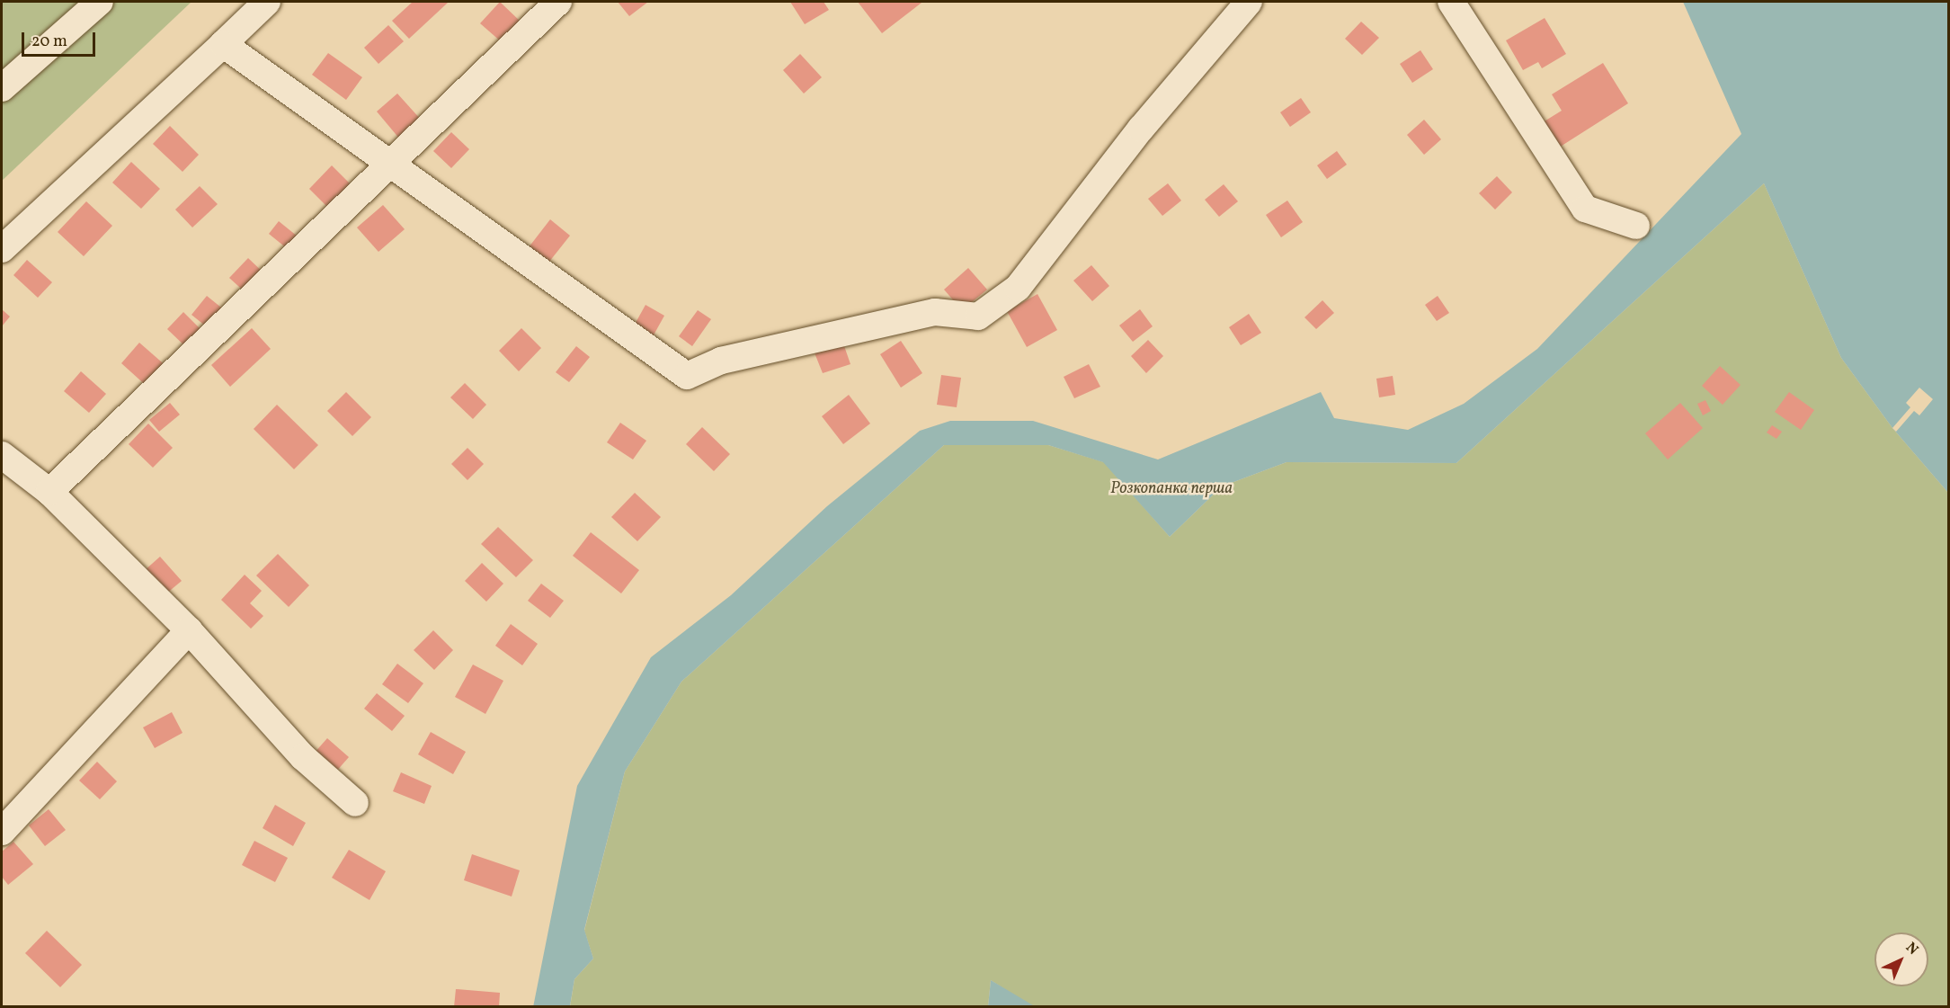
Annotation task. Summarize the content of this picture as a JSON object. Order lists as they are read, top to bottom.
{
  "water": ["Розкопанка перша"],
  "scale_bar": "20 m",
  "north": "top right"
}
